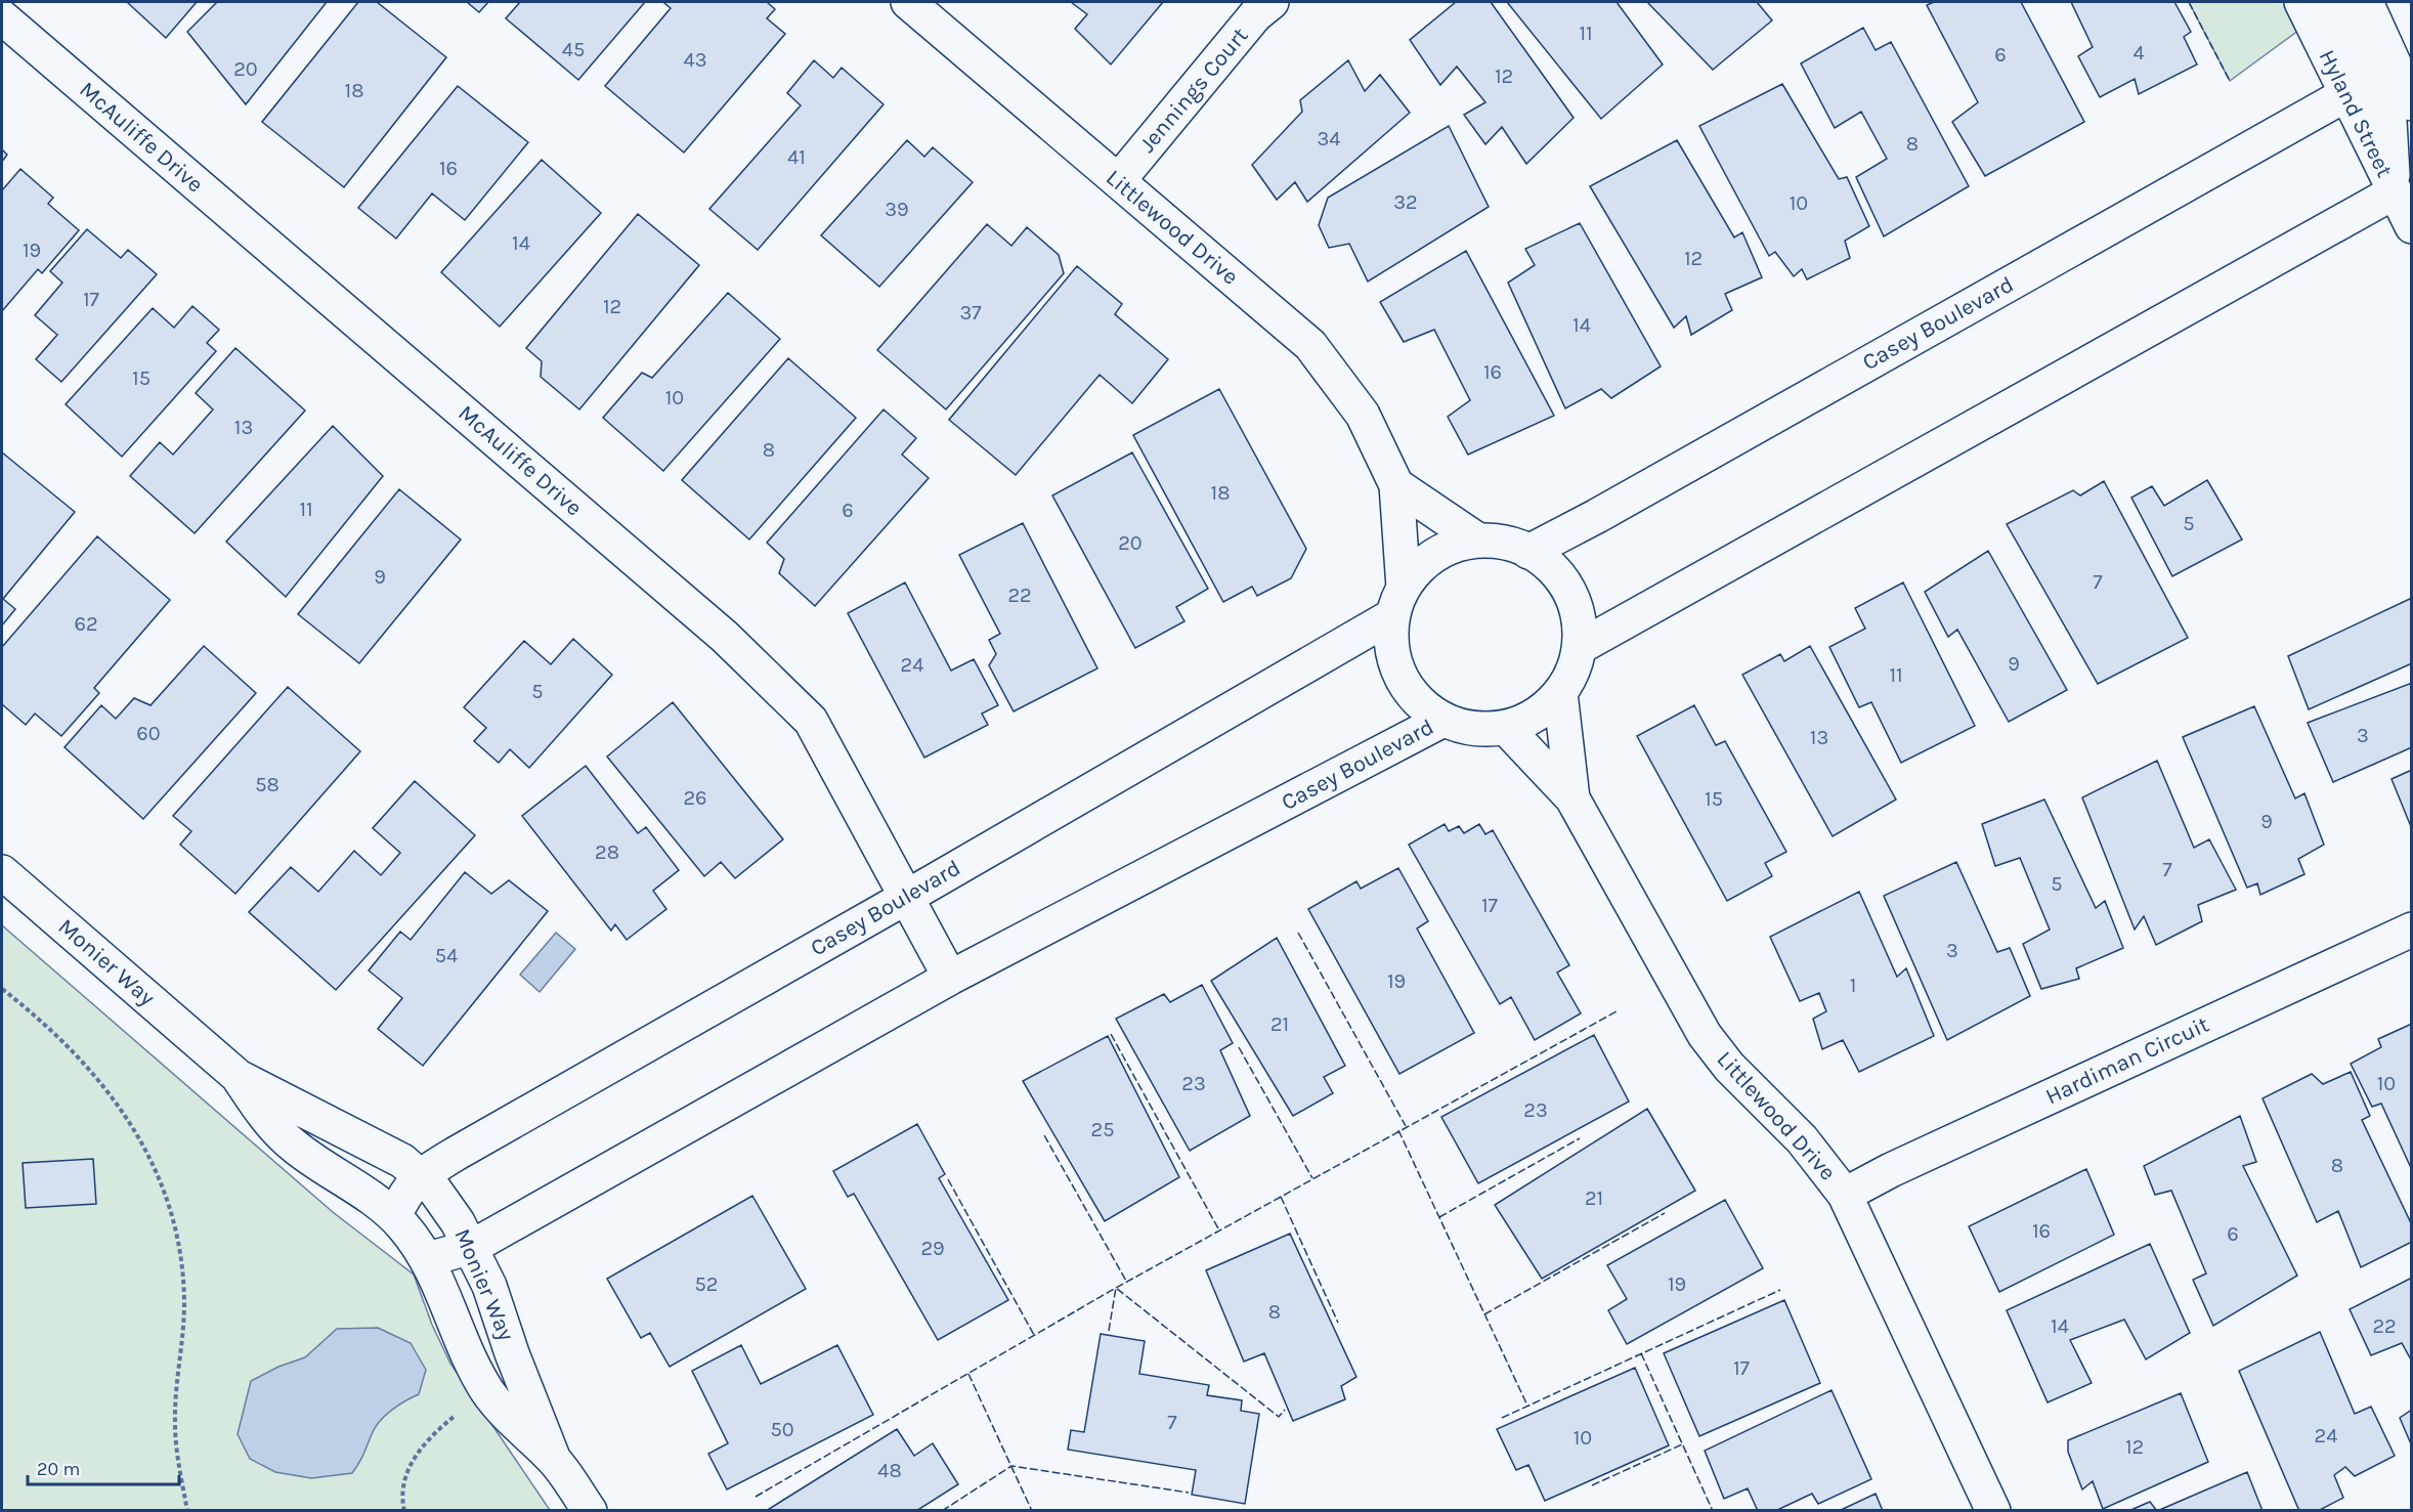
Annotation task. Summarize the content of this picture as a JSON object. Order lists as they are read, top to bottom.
{
  "streets": {
    "street": [
      "Jennings Court",
      "Hyland Street",
      "McAuliffe Drive",
      "Littlewood Drive",
      "Casey Boulevard",
      "Monier Way",
      "Hardiman Circuit"
    ]
  },
  "crossings": [
    ["Jennings Court", "Littlewood Drive"],
    ["Hyland Street", "Casey Boulevard"],
    ["McAuliffe Drive", "Casey Boulevard"],
    ["Littlewood Drive", "Casey Boulevard"],
    ["Littlewood Drive", "Hardiman Circuit"],
    ["Casey Boulevard", "Monier Way"]
  ],
  "house_numbers": [
    "11",
    "45",
    "4",
    "6",
    "43",
    "20",
    "12",
    "18",
    "34",
    "8",
    "41",
    "16",
    "32",
    "10",
    "39",
    "14",
    "19",
    "12",
    "17",
    "12",
    "37",
    "14",
    "16",
    "15",
    "10",
    "13",
    "8",
    "18",
    "11",
    "6",
    "5",
    "20",
    "9",
    "7",
    "22",
    "62",
    "9",
    "24",
    "11",
    "5",
    "60",
    "3",
    "13",
    "58",
    "26",
    "15",
    "9",
    "28",
    "7",
    "5",
    "17",
    "3",
    "54",
    "19",
    "1",
    "21",
    "23",
    "10",
    "23",
    "25",
    "8",
    "21",
    "16",
    "6",
    "29",
    "52",
    "19",
    "8",
    "14",
    "22",
    "17",
    "7",
    "50",
    "24",
    "10",
    "12",
    "48"
  ],
  "scale_bar": "20 m"
}
